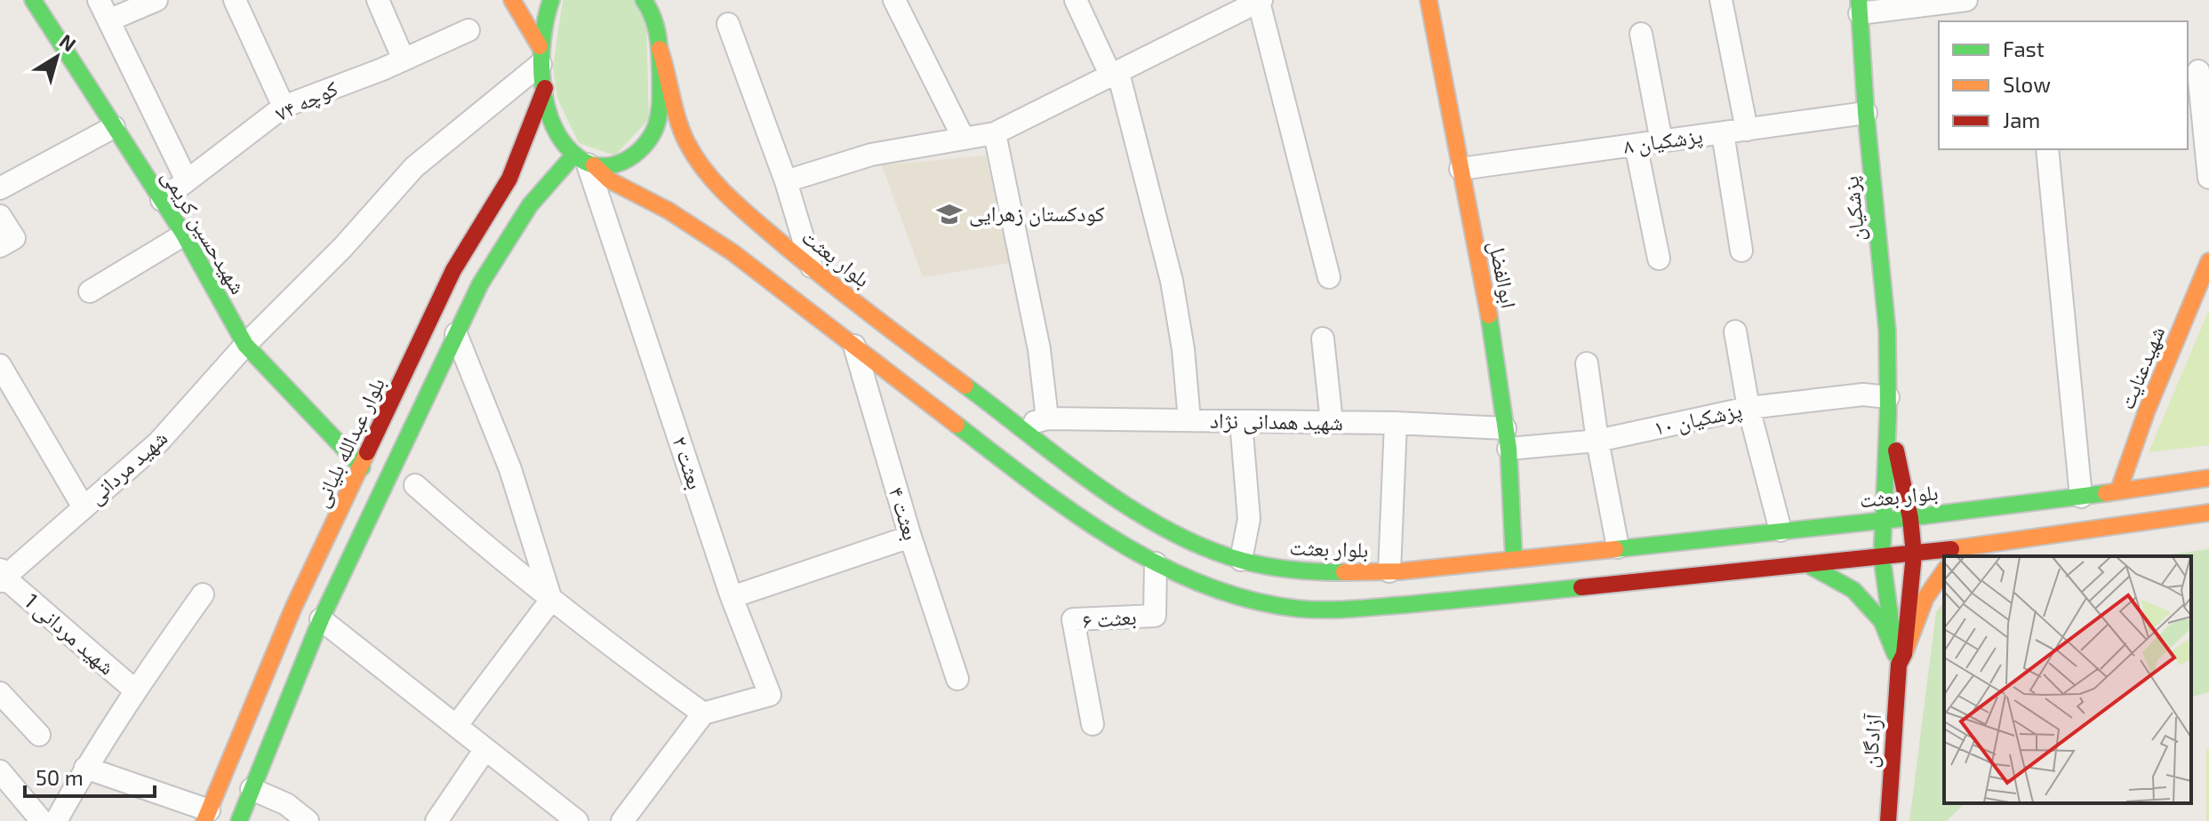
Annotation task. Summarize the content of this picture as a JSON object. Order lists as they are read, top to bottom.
{
  "streets": {
    "main road": [
      "پزشکیان",
      "شهیدحسین کریمی",
      "بلوار بعثت",
      "ابوالفضل",
      "شهیدعنایت",
      "بلوار عبدالله بلیانی",
      "آزادگان"
    ],
    "street": [
      "کوچه ۷۴",
      "پزشکیان ۸",
      "پزشکیان ۱۰",
      "شهید همدانی نژاد",
      "بعثت ۲",
      "شهید مردانی",
      "بعثت ۴",
      "بعثت ۶",
      "شهید مردانی 1"
    ]
  },
  "crossings": [
    ["کوچه ۷۴", "شهیدحسین کریمی"],
    ["پزشکیان ۸", "پزشکیان"],
    ["پزشکیان ۸", "ابوالفضل"],
    ["پزشکیان", "بلوار بعثت"],
    ["پزشکیان", "پزشکیان ۱۰"],
    ["پزشکیان", "آزادگان"],
    ["شهیدحسین کریمی", "بلوار عبدالله بلیانی"],
    ["شهیدحسین کریمی", "شهید مردانی"],
    ["بلوار بعثت", "ابوالفضل"],
    ["بلوار بعثت", "شهیدعنایت"],
    ["بلوار بعثت", "شهید همدانی نژاد"],
    ["ابوالفضل", "پزشکیان ۱۰"],
    ["ابوالفضل", "شهید همدانی نژاد"],
    ["پزشکیان ۱۰", "شهید همدانی نژاد"],
    ["شهید مردانی", "شهید مردانی 1"]
  ],
  "places": {
    "school or university": ["کودکستان زهرایی"]
  },
  "legend": ["Fast", "Slow", "Jam"],
  "scale_bar": "50 m",
  "north": "top right"
}
